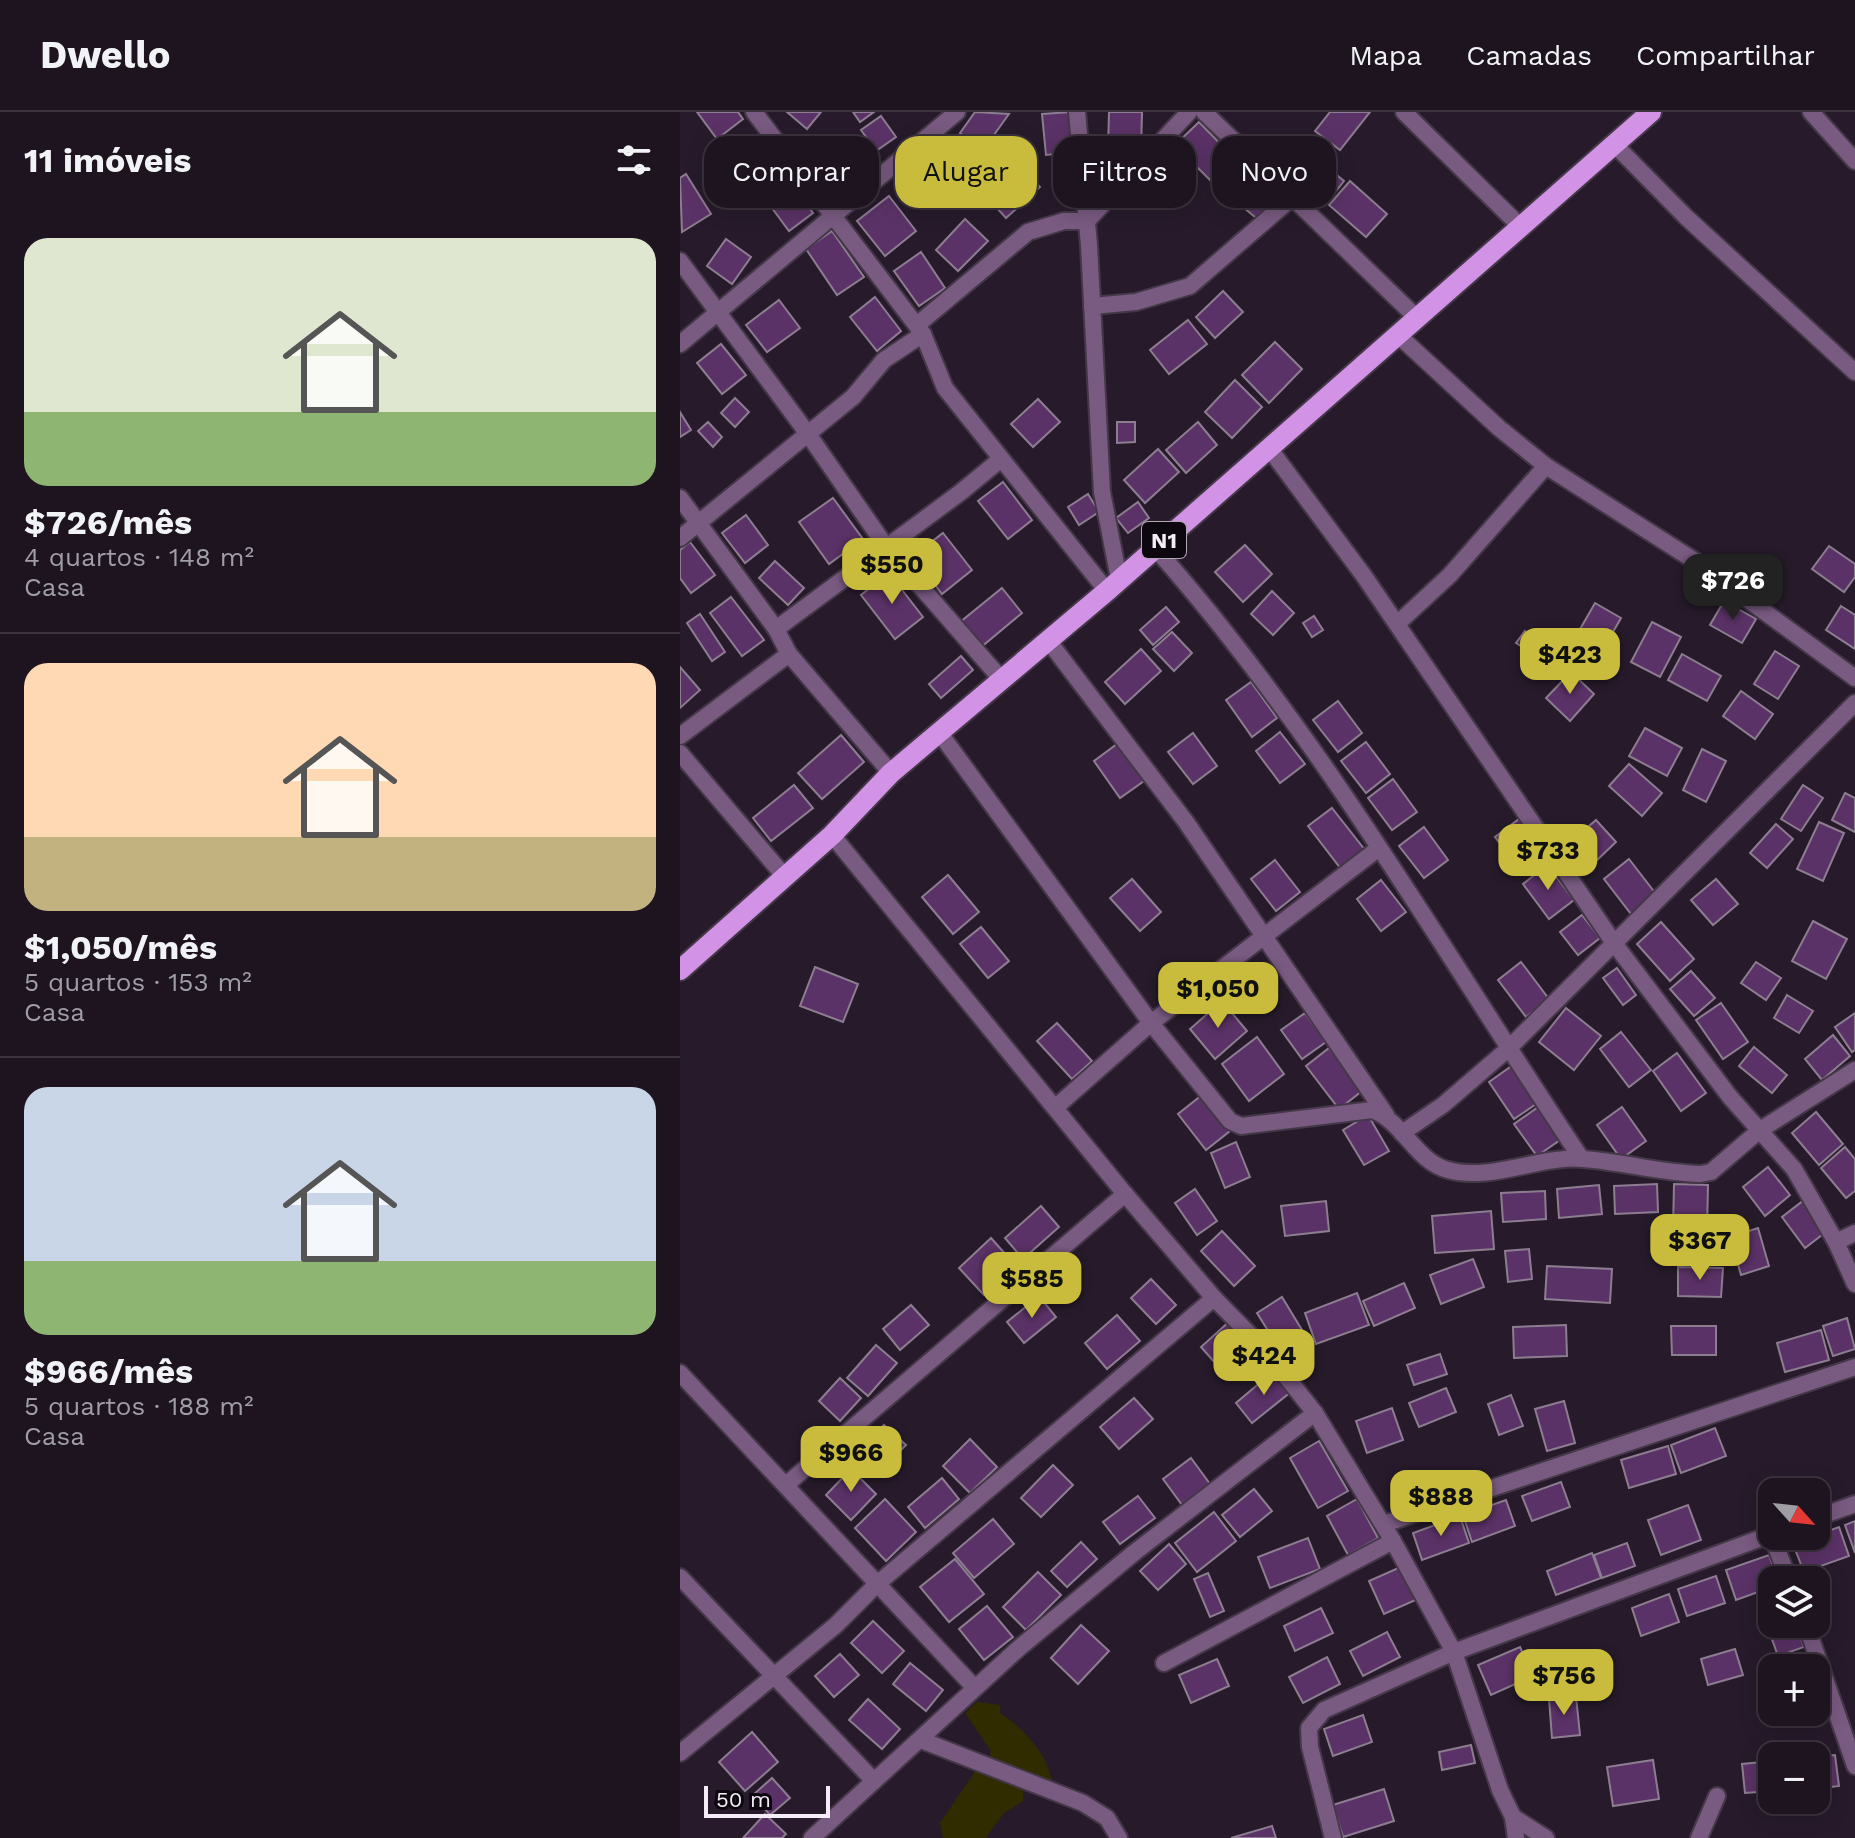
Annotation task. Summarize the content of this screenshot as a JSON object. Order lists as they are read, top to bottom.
{
  "streets": {
    "main road": ["N1"]
  },
  "scale_bar": "50 m",
  "north": "bottom right",
  "page": {
    "header": "Dwello",
    "nav": ["Mapa", "Camadas", "Compartilhar"],
    "heading": "11 imóveis",
    "chip": [
      "Comprar",
      "Alugar",
      "Filtros",
      "Novo"
    ],
    "list": [
      {
        "name": "$726/mês",
        "note": "4 quartos · 148 m² · Casa"
      },
      {
        "name": "$1,050/mês",
        "note": "5 quartos · 153 m² · Casa"
      },
      {
        "name": "$966/mês",
        "note": "5 quartos · 188 m² · Casa"
      }
    ],
    "price": [
      "$550",
      "$726",
      "$423",
      "$733",
      "$1,050",
      "$367",
      "$585",
      "$424",
      "$966",
      "$888",
      "$756"
    ],
    "map_buttons": ["+", "−"],
    "scale": "50 m"
  }
}
